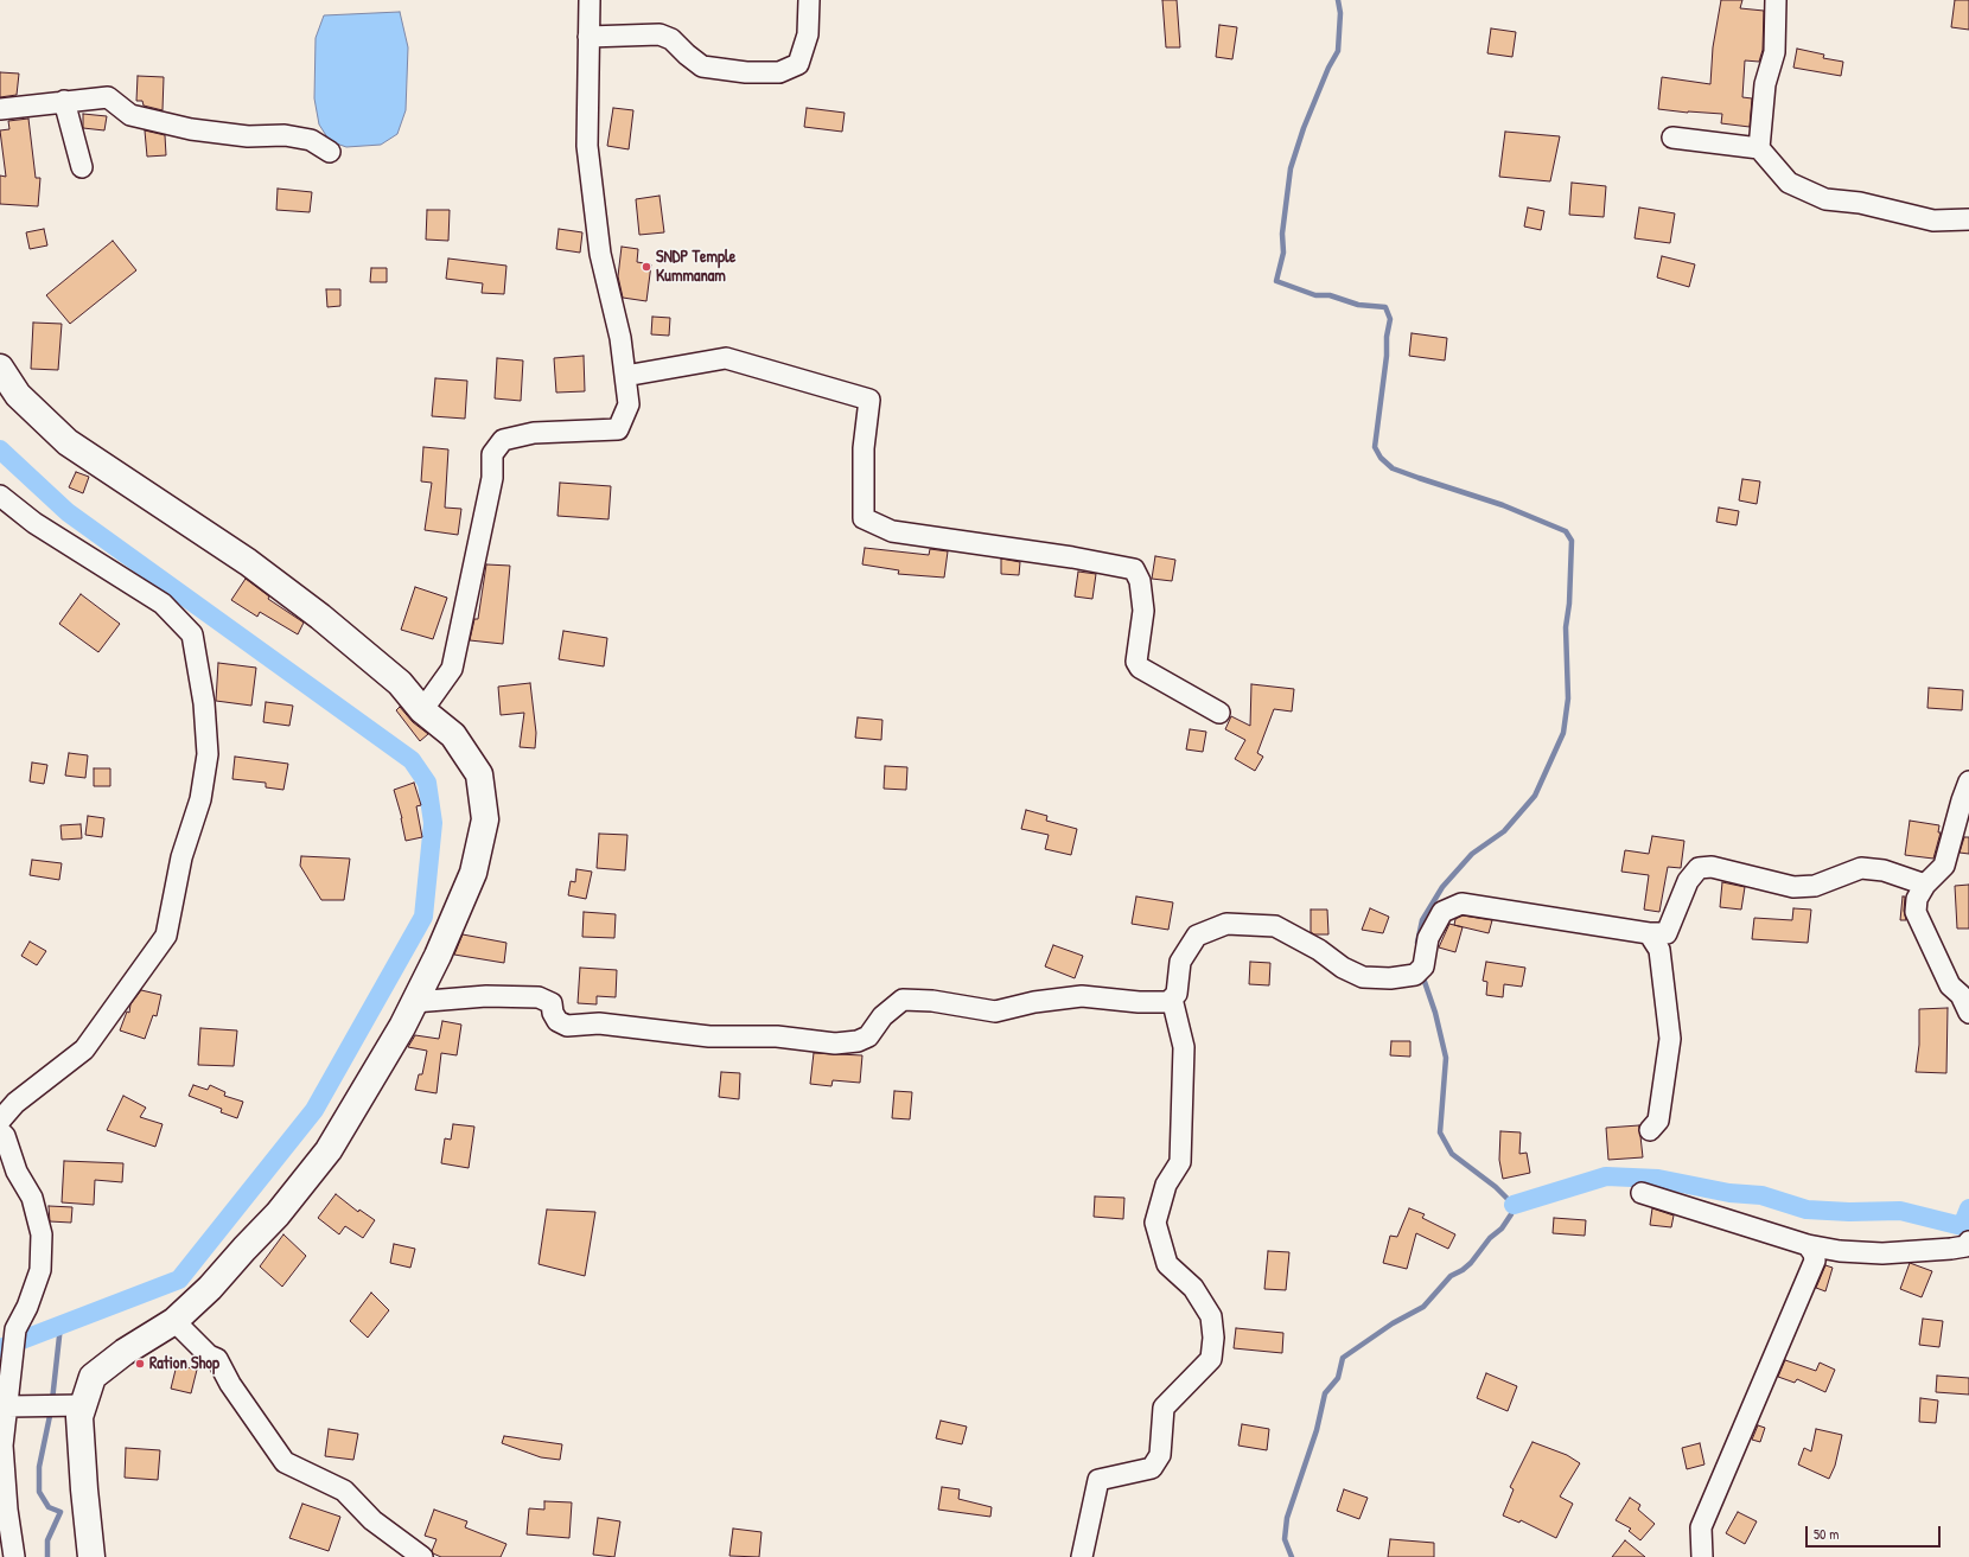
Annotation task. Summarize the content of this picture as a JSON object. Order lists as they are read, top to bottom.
{
  "places": ["SNDP Temple Kummanam", "Ration Shop"],
  "scale_bar": "50 m"
}
